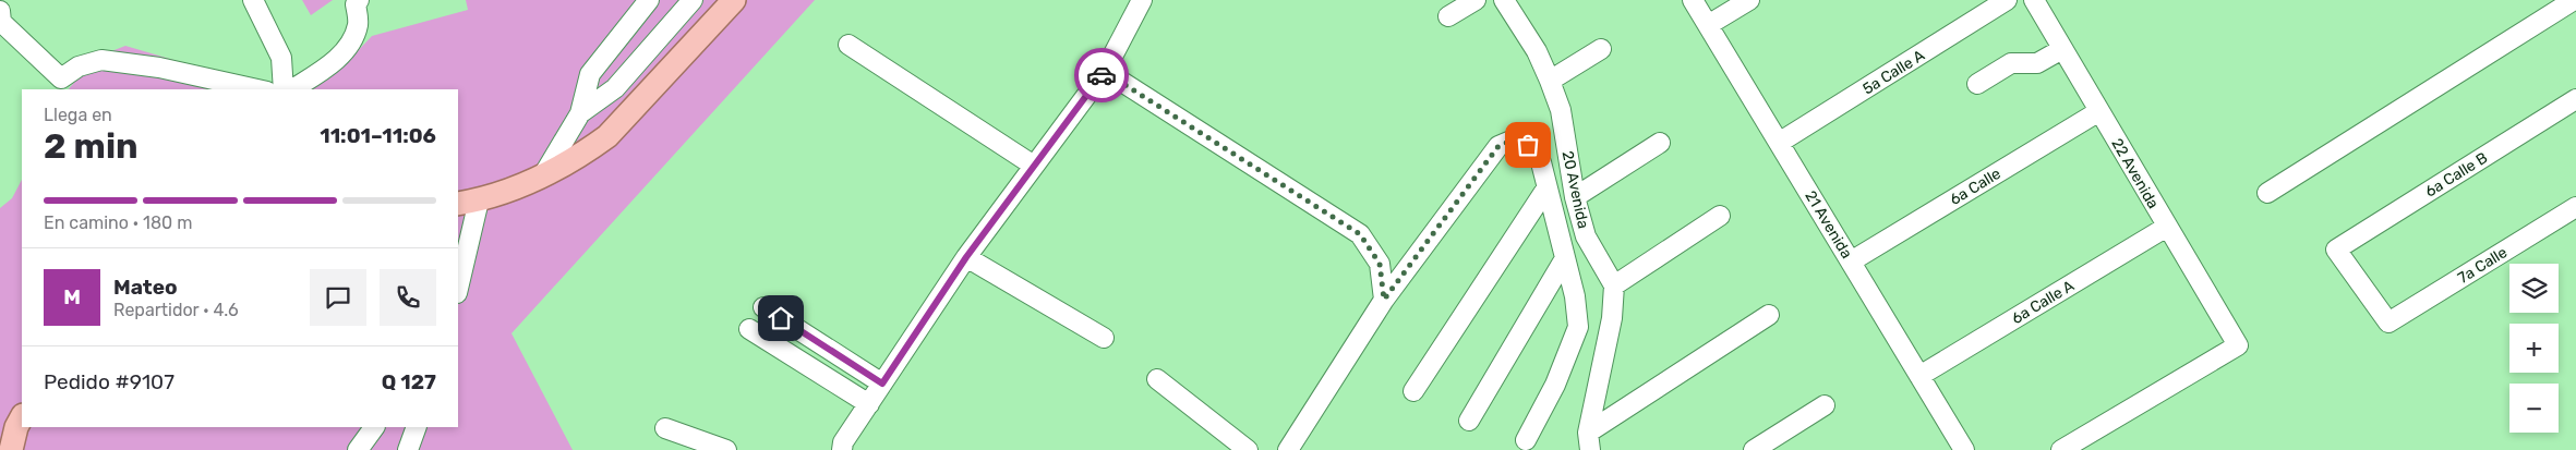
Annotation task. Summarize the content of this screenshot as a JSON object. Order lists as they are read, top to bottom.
{
  "streets": {
    "street": [
      "5a Calle A",
      "22 Avenida",
      "6a Calle B",
      "6a Calle",
      "20 Avenida",
      "21 Avenida",
      "7a Calle",
      "6a Calle A"
    ]
  },
  "crossings": [
    ["5a Calle A", "21 Avenida"],
    ["22 Avenida", "6a Calle"],
    ["22 Avenida", "6a Calle A"],
    ["6a Calle B", "7a Calle"],
    ["6a Calle", "21 Avenida"],
    ["21 Avenida", "6a Calle A"]
  ],
  "page": {
    "heading": ["2 min", "Llega en", "11:01–11:06"],
    "panel": [
      "Mateo",
      "Repartidor · 4.6",
      "Pedido #9107",
      "Q 127"
    ],
    "bar": "En camino · 180 m",
    "map_buttons": ["+", "−"],
    "round": "M"
  }
}
